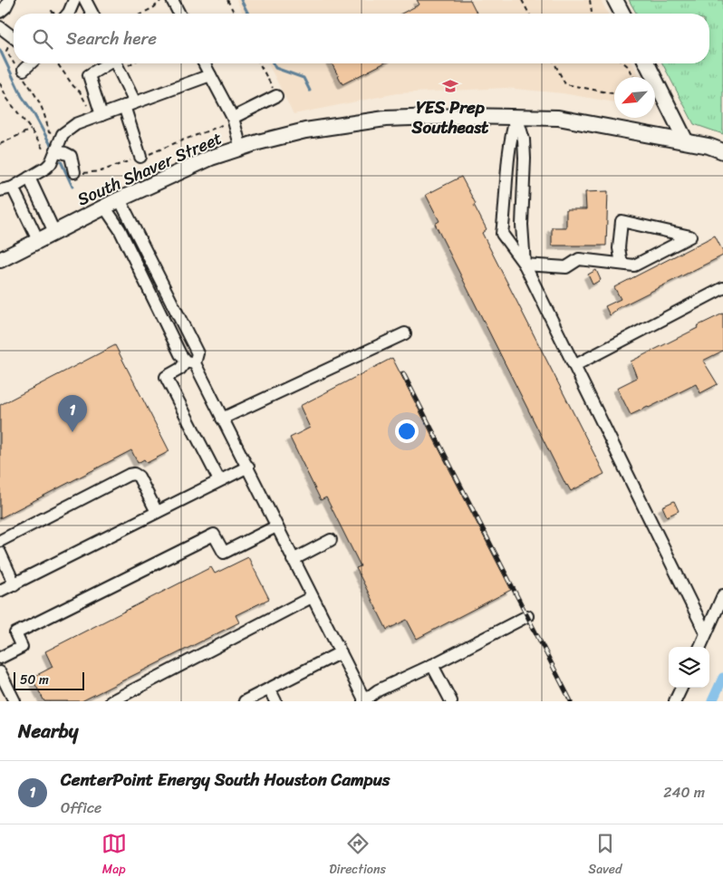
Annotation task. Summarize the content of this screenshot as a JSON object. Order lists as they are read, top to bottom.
{
  "streets": {
    "main road": ["South Shaver Street"]
  },
  "places": {
    "school or university": ["YES Prep Southeast"]
  },
  "scale_bar": "50 m",
  "north": "bottom left",
  "page": {
    "search": "Search here",
    "pins": "1",
    "scale": "50 m",
    "heading": "Nearby",
    "list": [
      {
        "mark": "1",
        "name": "CenterPoint Energy South Houston Campus",
        "note": "Office",
        "value": "240 m"
      }
    ],
    "nav": ["Map", "Directions", "Saved"]
  }
}
